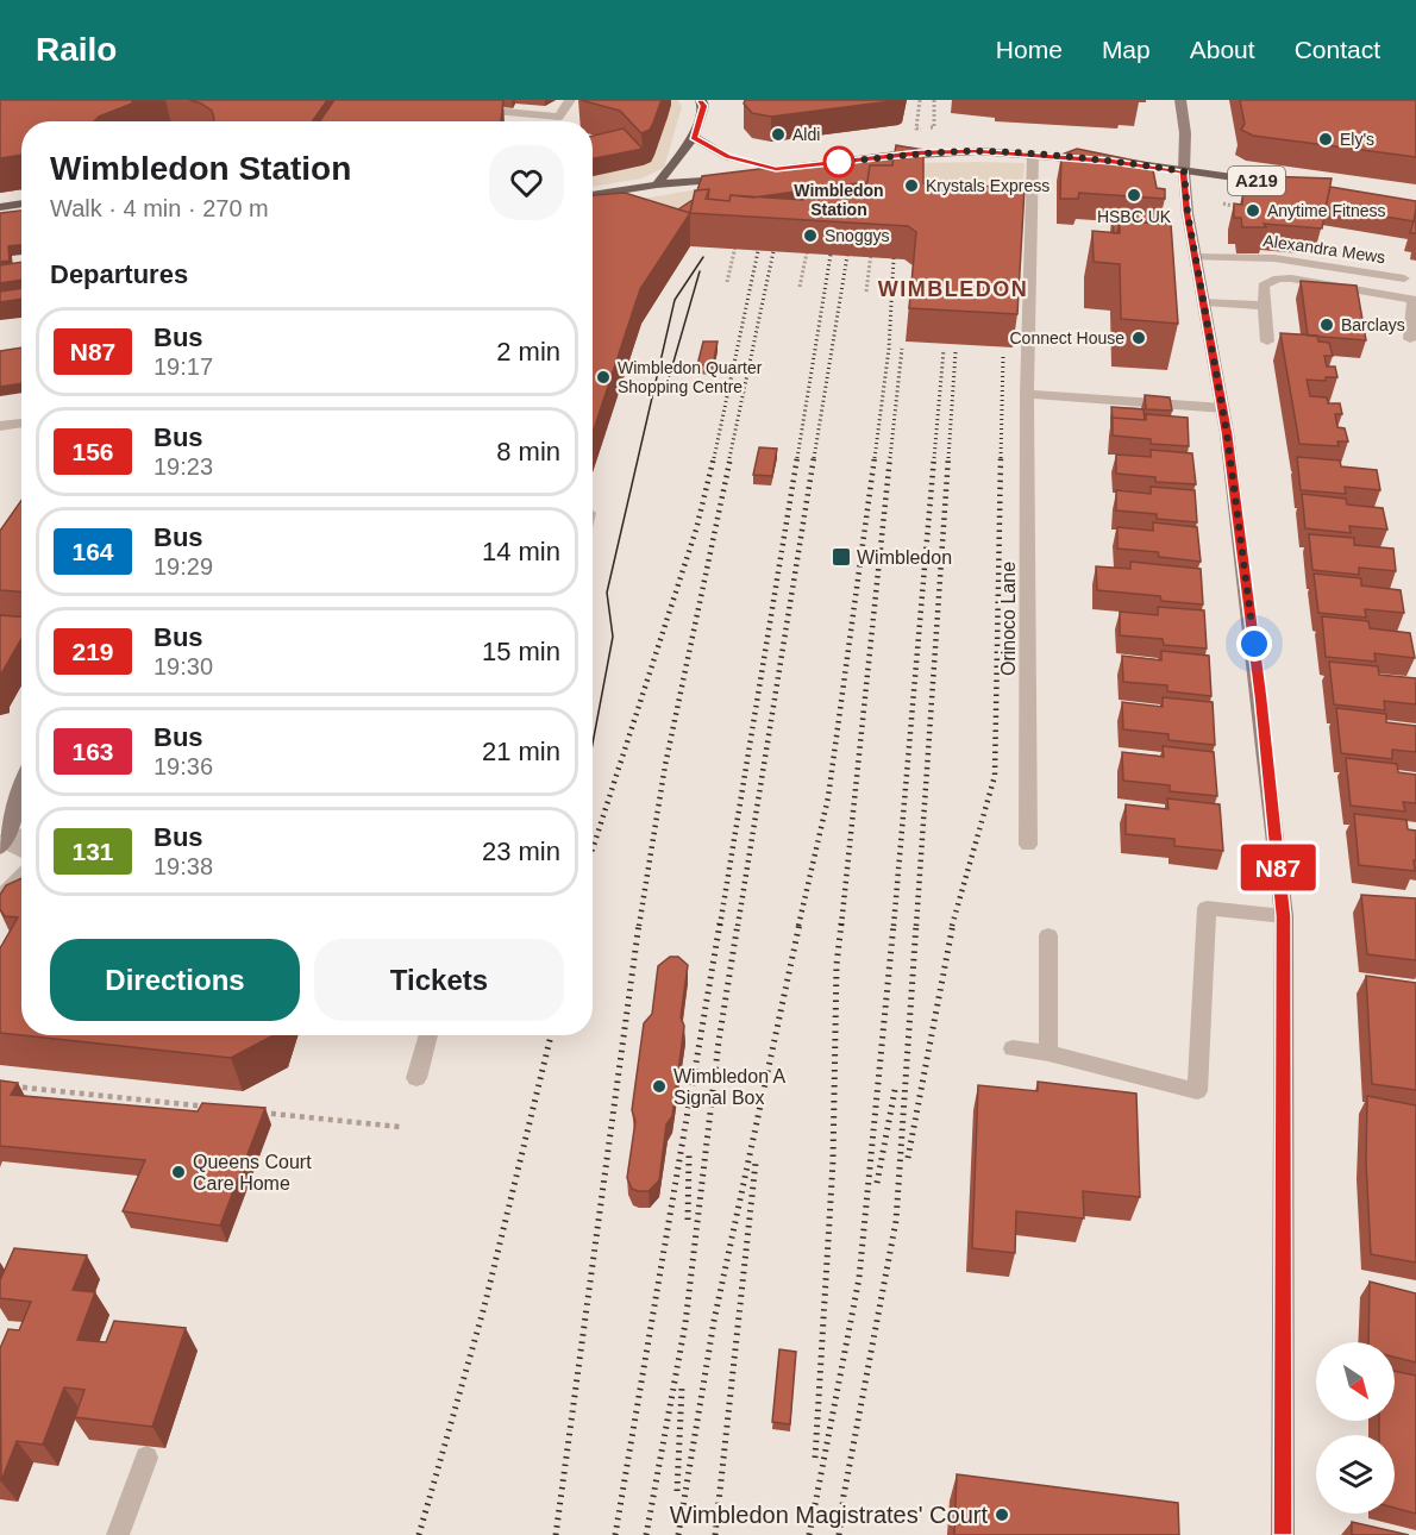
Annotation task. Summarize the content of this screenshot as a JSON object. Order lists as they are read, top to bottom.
{
  "streets": {
    "main road": ["A219"],
    "street": ["Alexandra Mews", "Orinoco Lane"]
  },
  "districts": ["WIMBLEDON"],
  "places": {
    "other": [
      "Aldi",
      "Ely's",
      "Wimbledon Station",
      "Krystals Express",
      "HSBC UK",
      "Anytime Fitness",
      "Snoggys",
      "Barclays",
      "Connect House",
      "Wimbledon Quarter Shopping Centre",
      "Wimbledon A Signal Box",
      "Queens Court Care Home",
      "Wimbledon Magistrates' Court"
    ],
    "transit": ["Wimbledon"]
  },
  "lines": ["bus line N87"],
  "north": "bottom right",
  "page": {
    "header": "Railo",
    "nav": [
      "Home",
      "Map",
      "About",
      "Contact"
    ],
    "on_map": "N87",
    "heading": [
      ["Wimbledon Station", "Walk · 4 min · 270 m"],
      "Departures"
    ],
    "list": [
      {
        "mark": "N87",
        "name": "Bus",
        "note": "19:17",
        "value": "2 min"
      },
      {
        "mark": "156",
        "name": "Bus",
        "note": "19:23",
        "value": "8 min"
      },
      {
        "mark": "164",
        "name": "Bus",
        "note": "19:29",
        "value": "14 min"
      },
      {
        "mark": "219",
        "name": "Bus",
        "note": "19:30",
        "value": "15 min"
      },
      {
        "mark": "163",
        "name": "Bus",
        "note": "19:36",
        "value": "21 min"
      },
      {
        "mark": "131",
        "name": "Bus",
        "note": "19:38",
        "value": "23 min"
      }
    ],
    "buttons": ["Directions", "Tickets"]
  }
}
